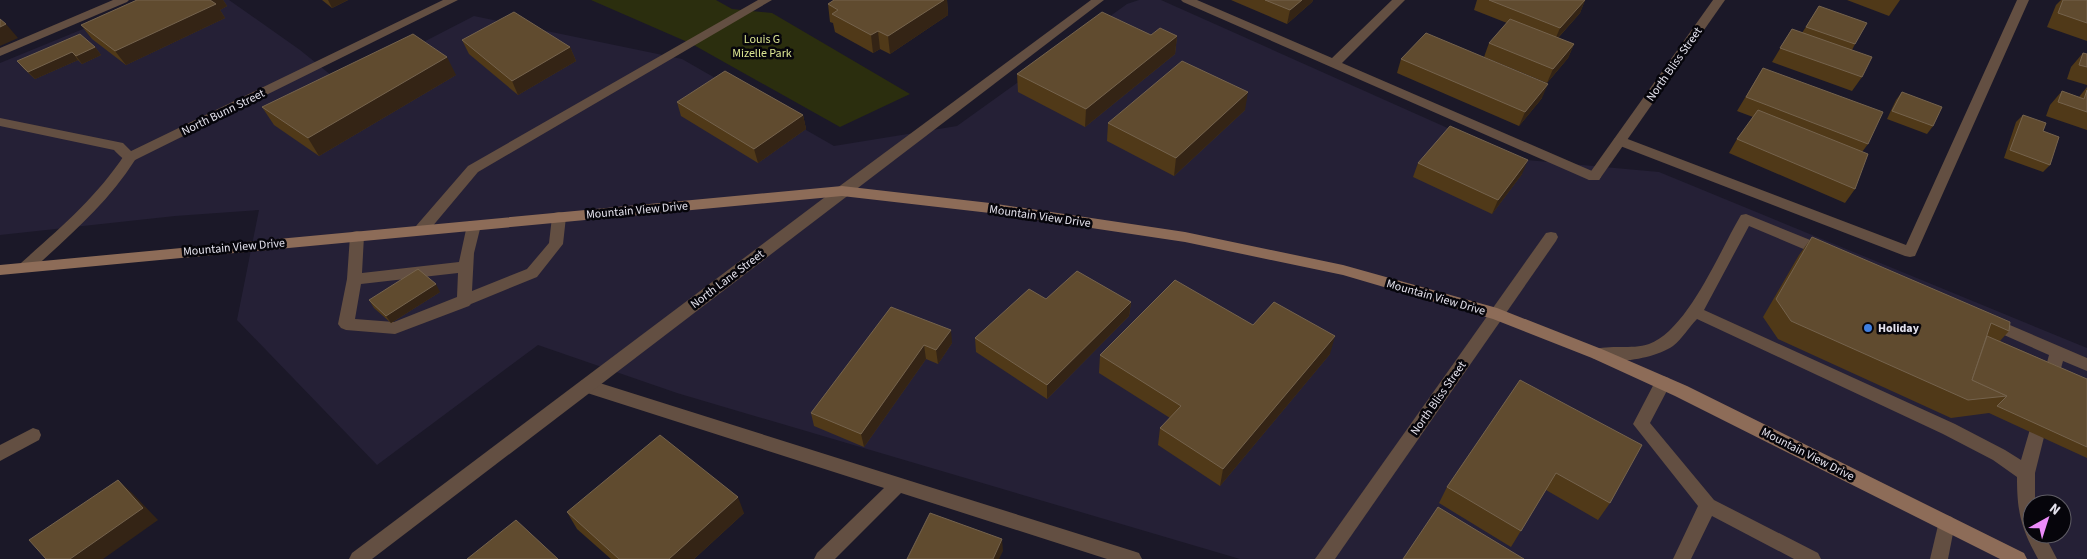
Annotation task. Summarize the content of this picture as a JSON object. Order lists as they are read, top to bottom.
{
  "streets": {
    "street": [
      "North Bliss Street",
      "North Bunn Street",
      "Mountain View Drive",
      "North Lane Street"
    ]
  },
  "crossings": [
    ["North Bliss Street", "Mountain View Drive"],
    ["Mountain View Drive", "North Lane Street"]
  ],
  "parks": ["Louis G Mizelle Park"],
  "places": ["Holiday"],
  "north": "top right"
}
